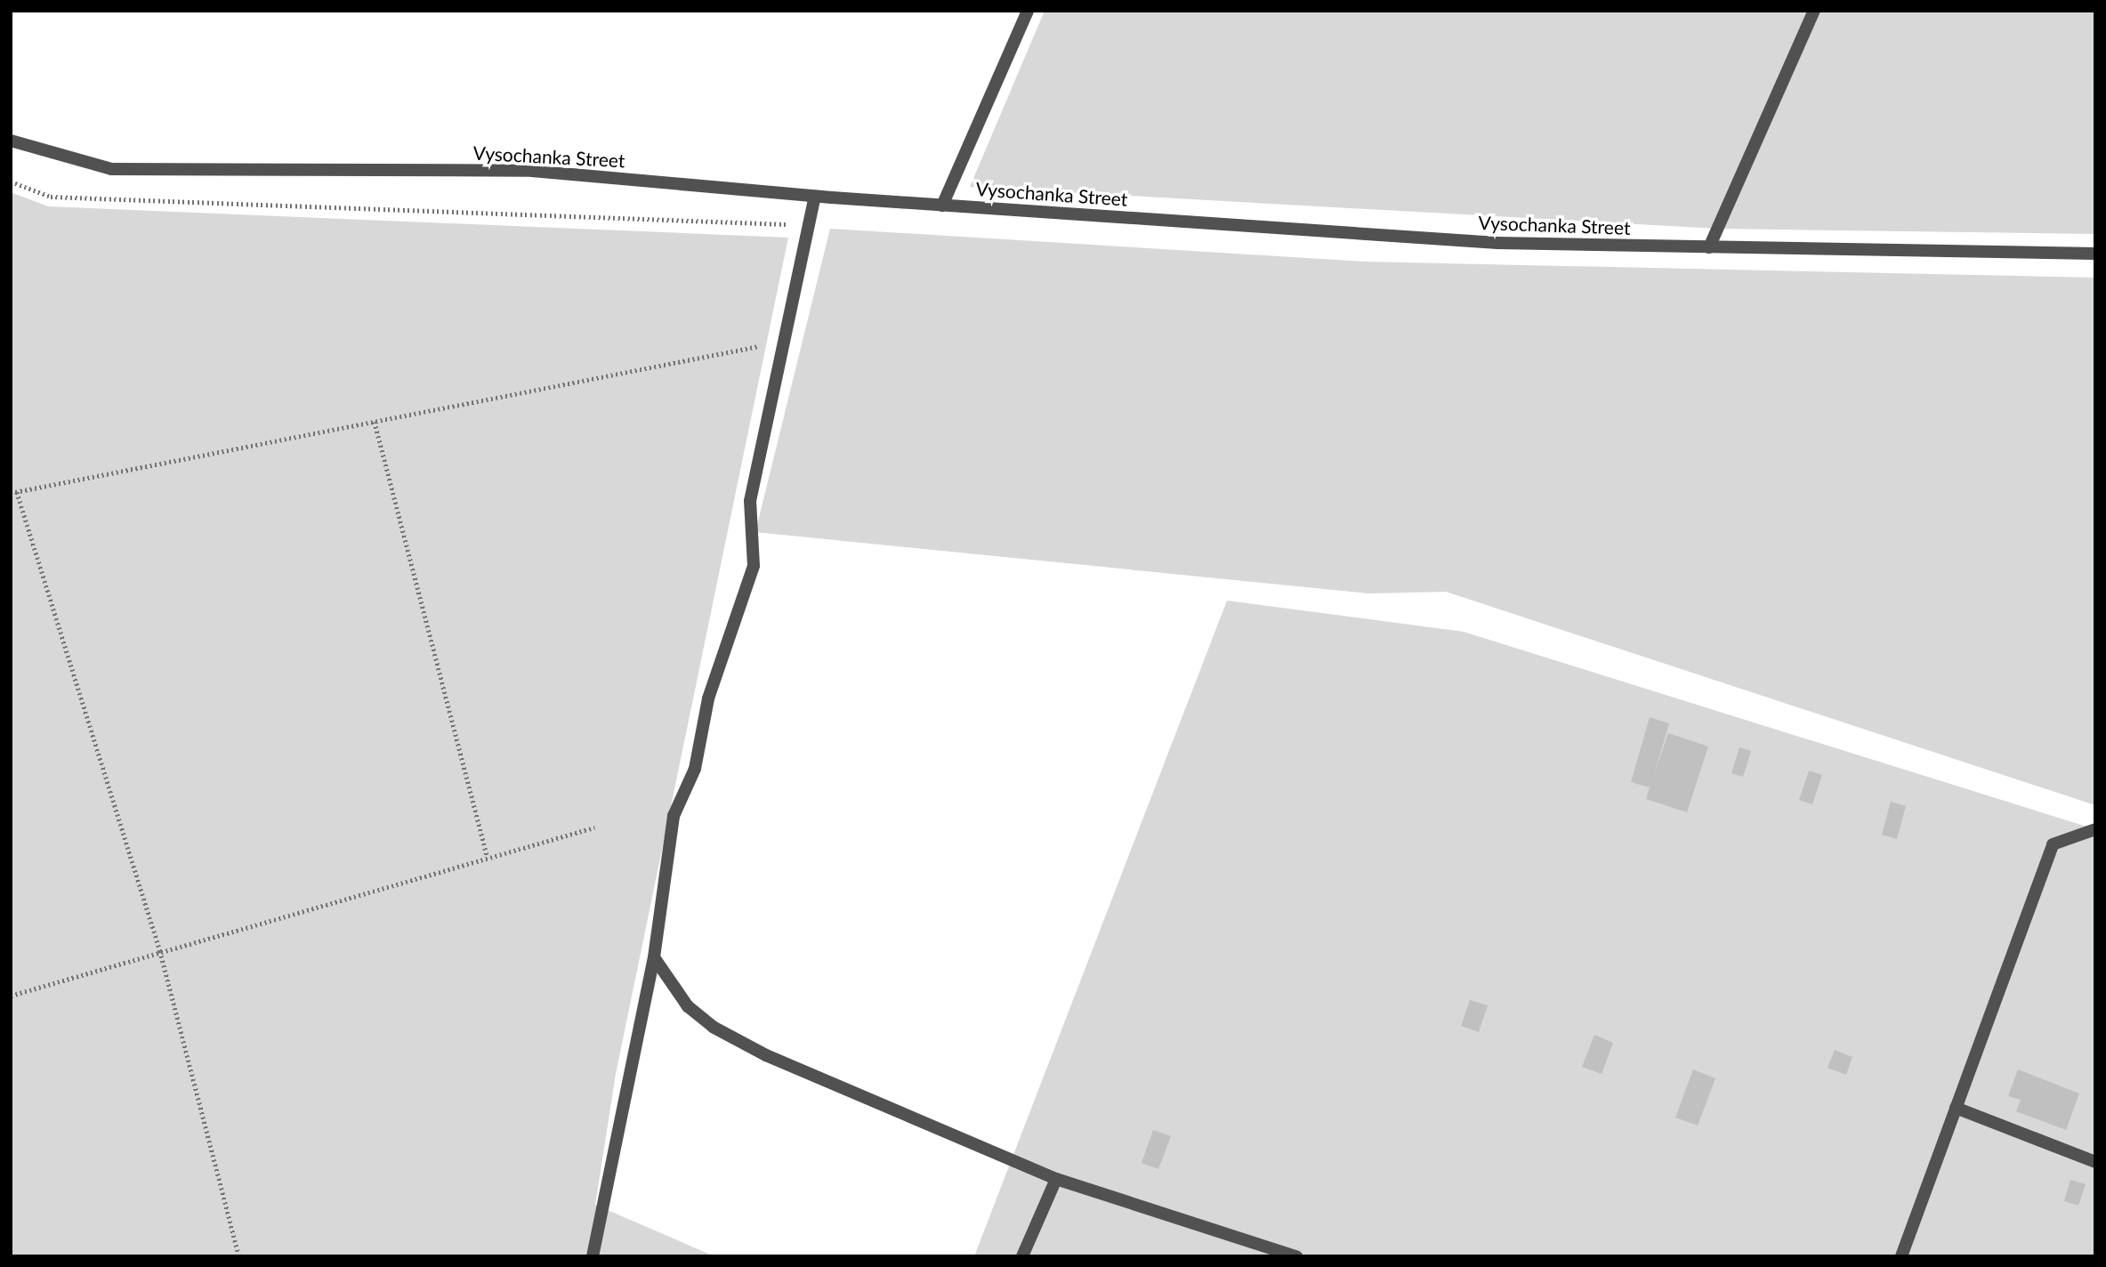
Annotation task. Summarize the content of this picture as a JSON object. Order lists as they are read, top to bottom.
{
  "streets": {
    "street": ["Vysochanka Street"]
  }
}
